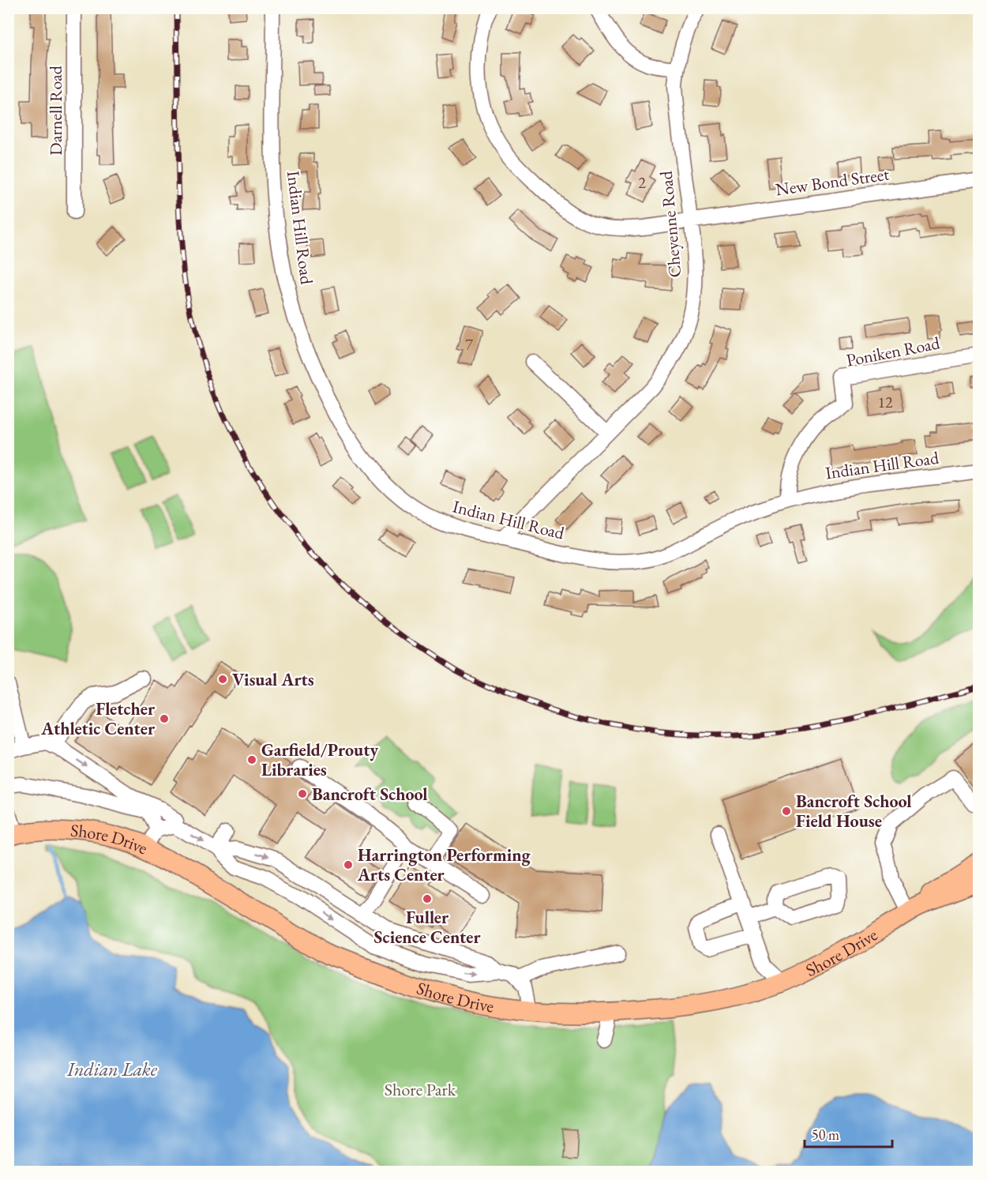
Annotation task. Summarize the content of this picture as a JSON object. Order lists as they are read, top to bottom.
{
  "streets": {
    "main road": ["Shore Drive"],
    "street": [
      "Darnell Road",
      "New Bond Street",
      "Cheyenne Road",
      "Indian Hill Road",
      "Poniken Road"
    ]
  },
  "crossings": [
    ["New Bond Street", "Cheyenne Road"],
    ["Cheyenne Road", "Indian Hill Road"],
    ["Indian Hill Road", "Poniken Road"]
  ],
  "water": ["Indian Lake"],
  "parks": ["Shore Park"],
  "places": [
    "Visual Arts",
    "Fletcher Athletic Center",
    "Garfield/Prouty Libraries",
    "Bancroft School",
    "Bancroft School Field House",
    "Harrington Performing Arts Center",
    "Fuller Science Center"
  ],
  "house_numbers": ["2", "7", "12"],
  "scale_bar": "50 m"
}
